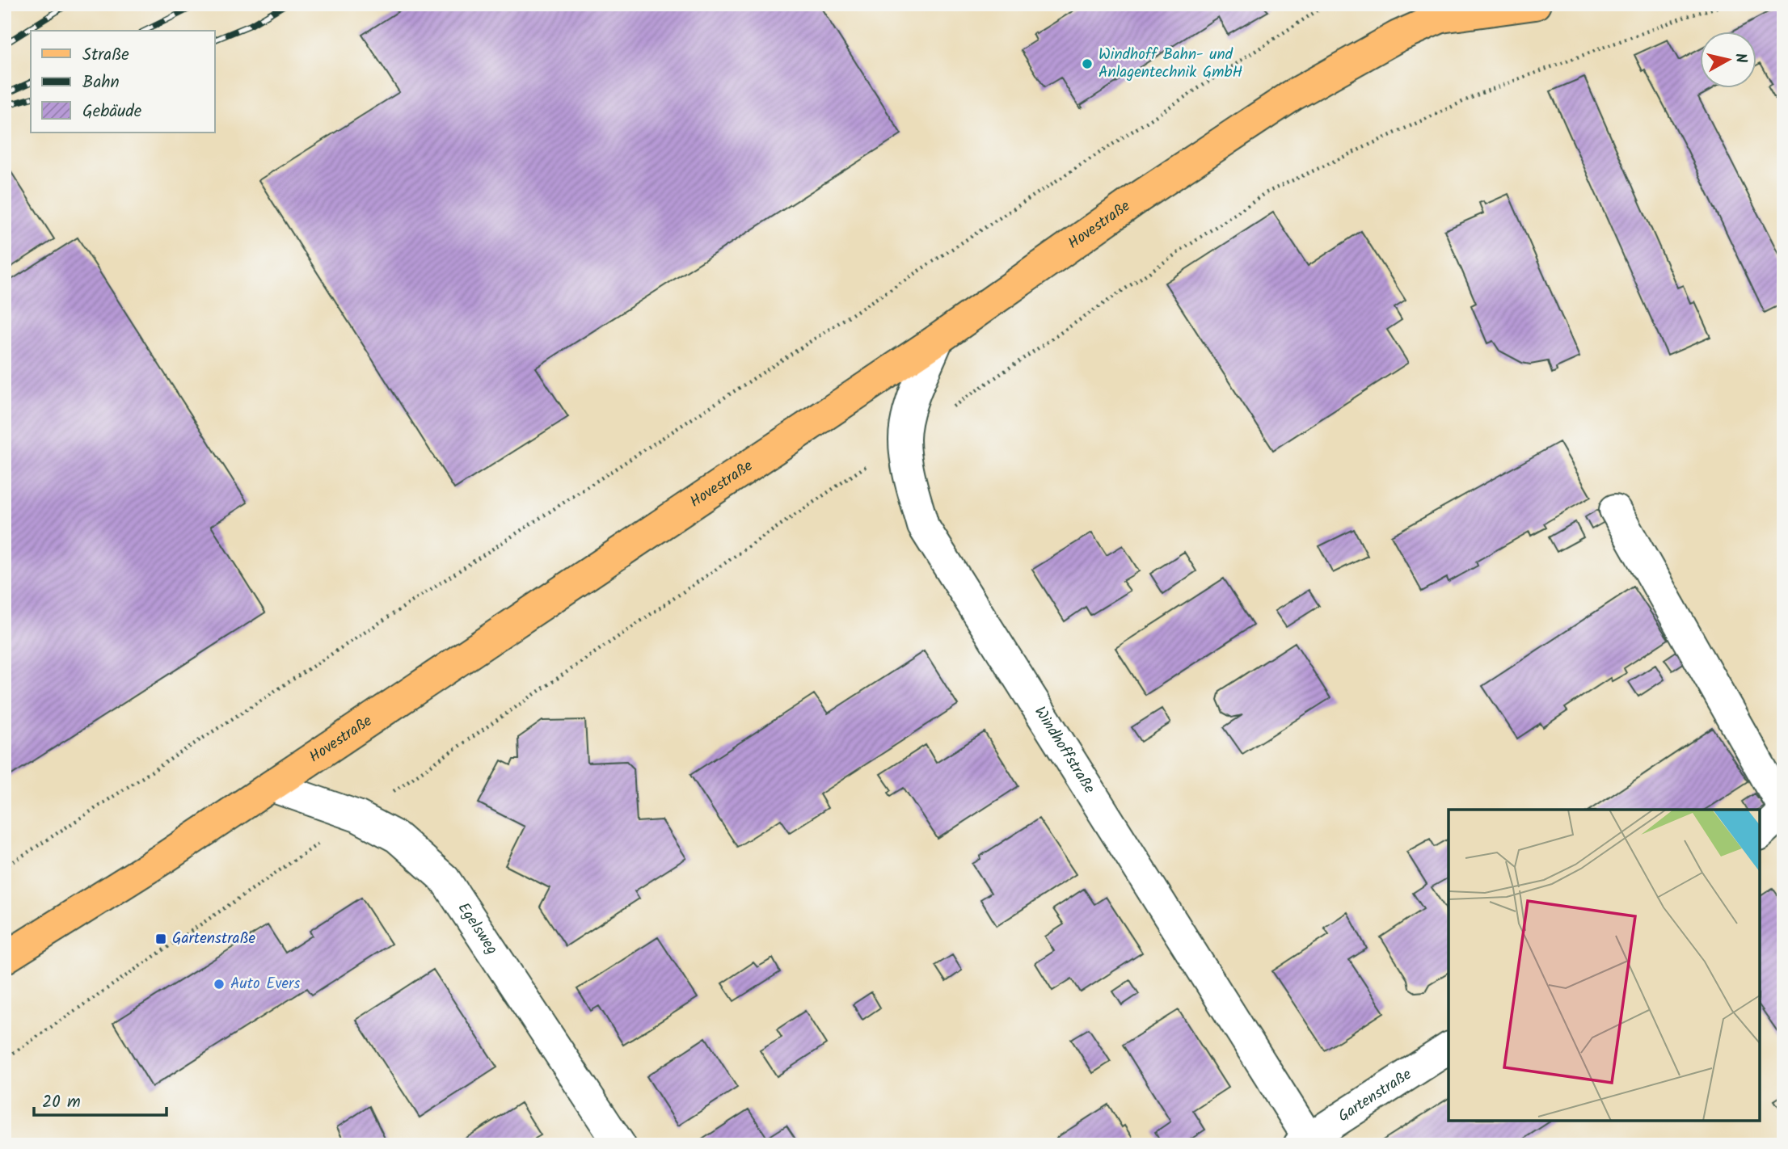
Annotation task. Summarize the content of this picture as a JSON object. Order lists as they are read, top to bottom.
{
  "streets": {
    "main road": ["Hovestraße"],
    "street": ["Windhoffstraße", "Egelsweg", "Gartenstraße"]
  },
  "crossings": [
    ["Hovestraße", "Windhoffstraße"],
    ["Hovestraße", "Egelsweg"],
    ["Windhoffstraße", "Gartenstraße"]
  ],
  "places": {
    "other": ["Windhoff Bahn- und Anlagentechnik GmbH", "Auto Evers"],
    "transit": ["Gartenstraße"]
  },
  "legend": ["Straße", "Bahn", "Gebäude"],
  "scale_bar": "20 m",
  "north": "right"
}
